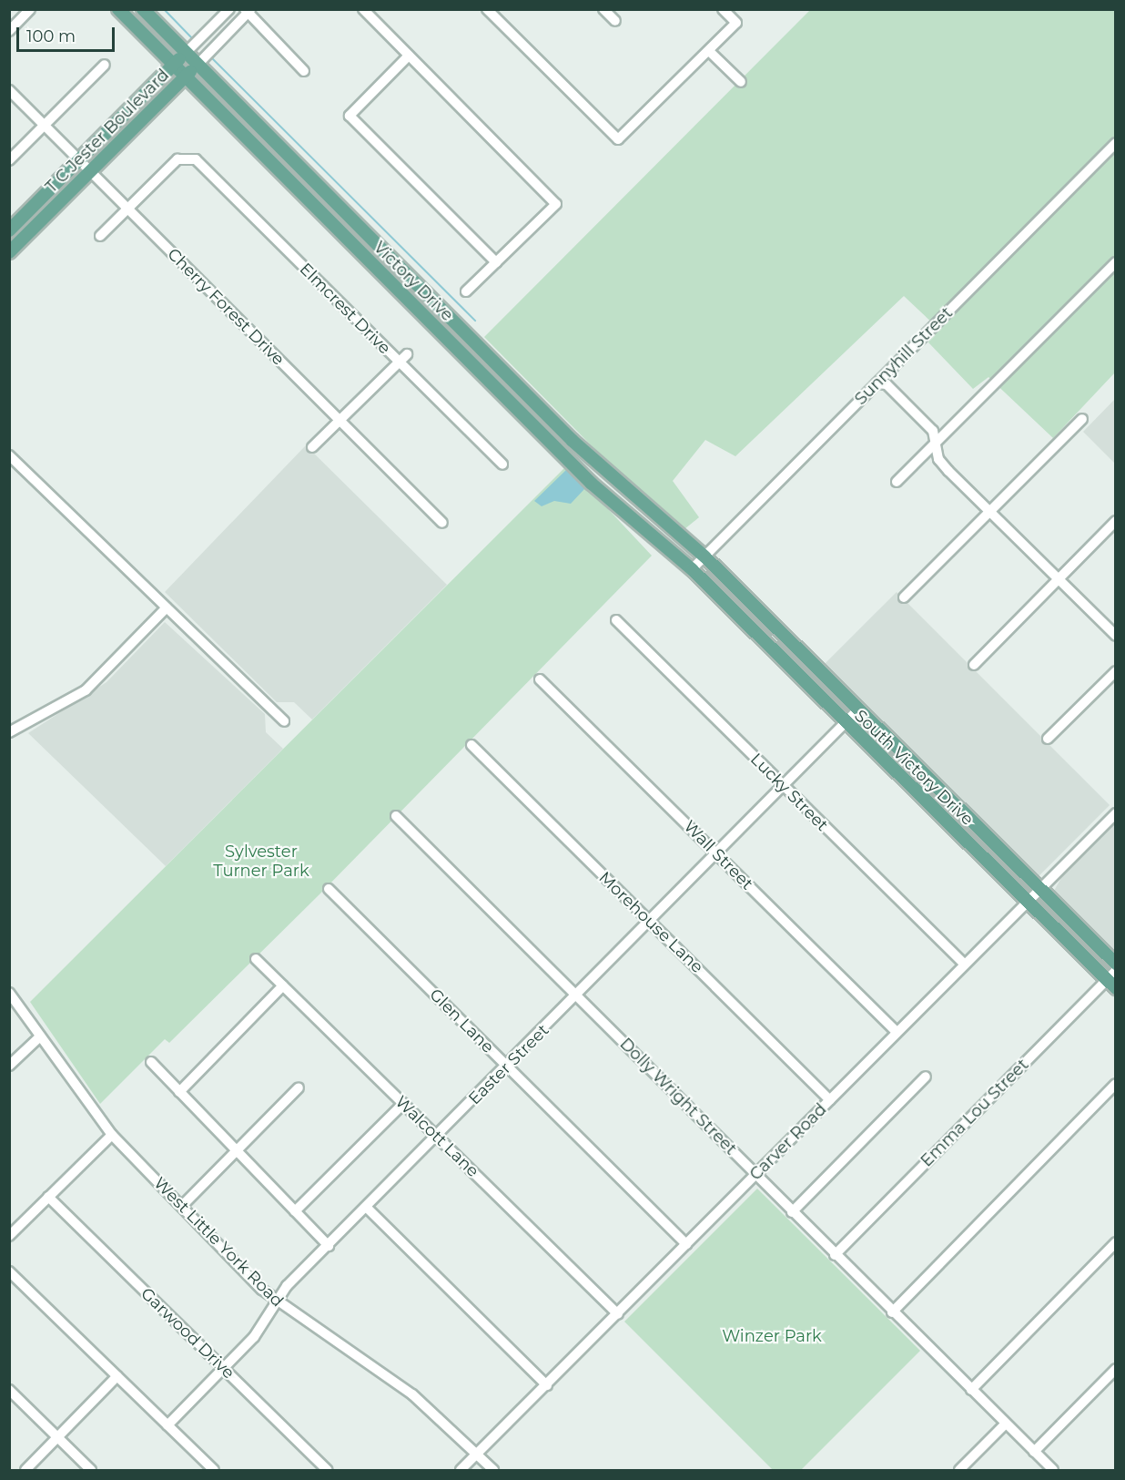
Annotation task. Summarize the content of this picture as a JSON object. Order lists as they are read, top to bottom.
{
  "streets": {
    "main road": ["T C Jester Boulevard", "Victory Drive", "South Victory Drive"],
    "street": [
      "Cherry Forest Drive",
      "Elmcrest Drive",
      "Sunnyhill Street",
      "Lucky Street",
      "Wall Street",
      "Morehouse Lane",
      "Glen Lane",
      "Easter Street",
      "Dolly Wright Street",
      "Emma Lou Street",
      "Walcott Lane",
      "Carver Road",
      "West Little York Road",
      "Garwood Drive"
    ]
  },
  "crossings": [
    ["T C Jester Boulevard", "Victory Drive"],
    ["T C Jester Boulevard", "Cherry Forest Drive"],
    ["Victory Drive", "Sunnyhill Street"],
    ["Victory Drive", "South Victory Drive"],
    ["Cherry Forest Drive", "Elmcrest Drive"],
    ["Sunnyhill Street", "South Victory Drive"],
    ["South Victory Drive", "Easter Street"],
    ["South Victory Drive", "Emma Lou Street"],
    ["South Victory Drive", "Carver Road"],
    ["Lucky Street", "Easter Street"],
    ["Lucky Street", "Carver Road"],
    ["Wall Street", "Easter Street"],
    ["Wall Street", "Carver Road"],
    ["Morehouse Lane", "Easter Street"],
    ["Morehouse Lane", "Carver Road"],
    ["Glen Lane", "Easter Street"],
    ["Glen Lane", "Carver Road"],
    ["Easter Street", "Dolly Wright Street"],
    ["Easter Street", "Walcott Lane"],
    ["Easter Street", "West Little York Road"],
    ["Easter Street", "Garwood Drive"],
    ["Dolly Wright Street", "Emma Lou Street"],
    ["Dolly Wright Street", "Carver Road"],
    ["Walcott Lane", "Carver Road"],
    ["Carver Road", "West Little York Road"]
  ],
  "parks": ["Sylvester Turner Park", "Winzer Park"],
  "scale_bar": "100 m"
}
